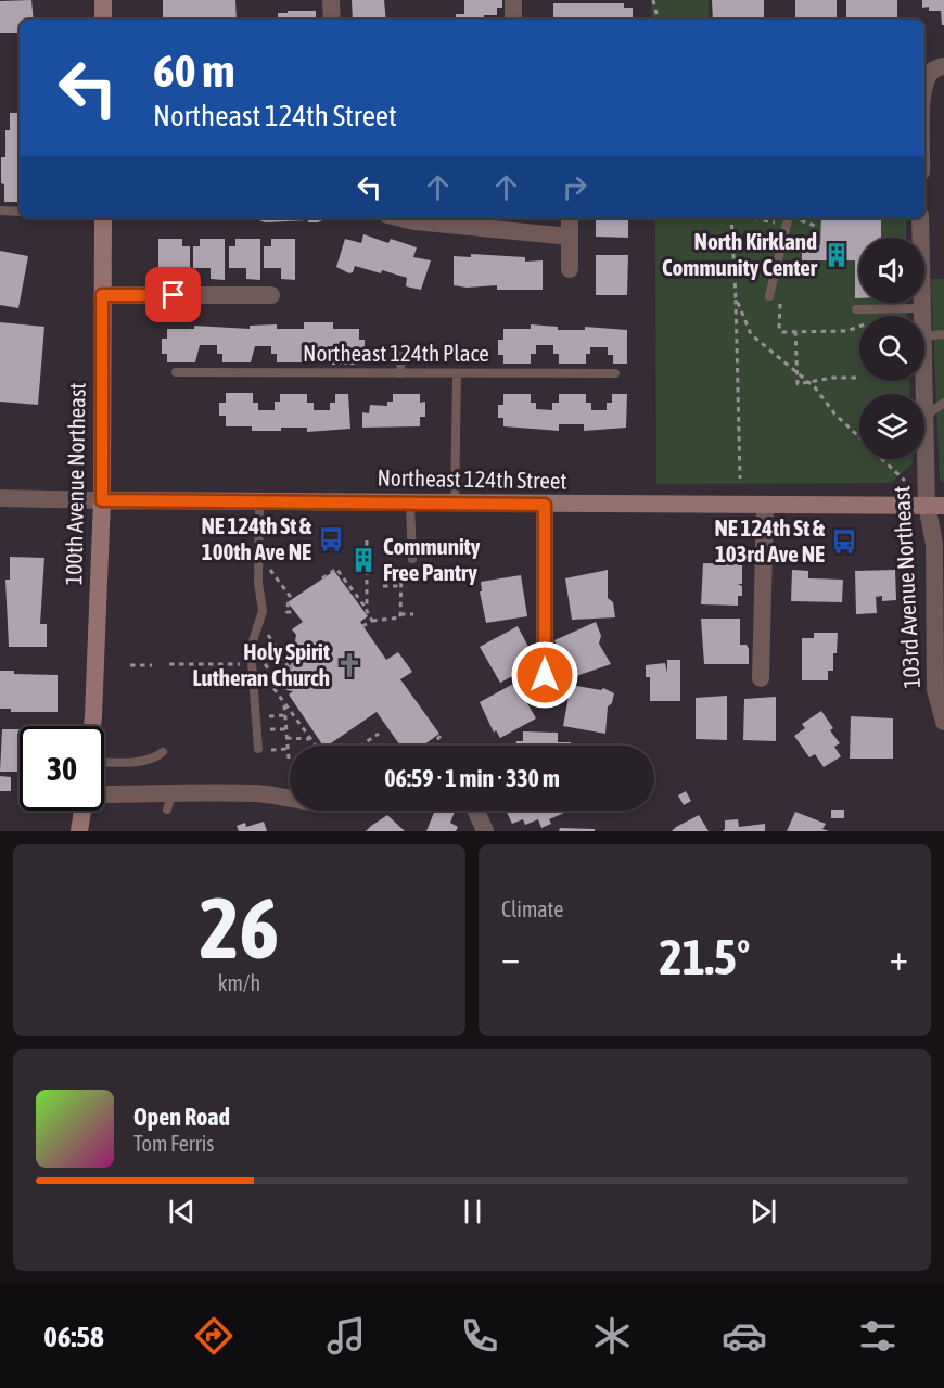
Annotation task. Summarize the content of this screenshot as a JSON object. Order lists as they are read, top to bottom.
{
  "streets": {
    "main road": ["Northeast 124th Street", "100th Avenue Northeast"],
    "street": ["103rd Avenue Northeast"],
    "lane": ["Northeast 124th Place"]
  },
  "crossings": [
    ["Northeast 124th Street", "100th Avenue Northeast"],
    ["Northeast 124th Street", "103rd Avenue Northeast"]
  ],
  "places": {
    "building": ["North Kirkland Community Center", "Community Free Pantry"],
    "bus stop": ["NE 124th St & 100th Ave NE", "NE 124th St & 103rd Ave NE"],
    "church": ["Holy Spirit Lutheran Church"]
  },
  "page": {
    "turn": ["60 m", "Northeast 124th Street"],
    "limit": "30",
    "trip": "06:59 · 1 min · 330 m",
    "tile": [
      ["26", "km/h"],
      "Climate"
    ],
    "heat": ["−", "21.5°", "+"],
    "song": ["Open Road", "Tom Ferris"],
    "tabs": "06:58"
  }
}
